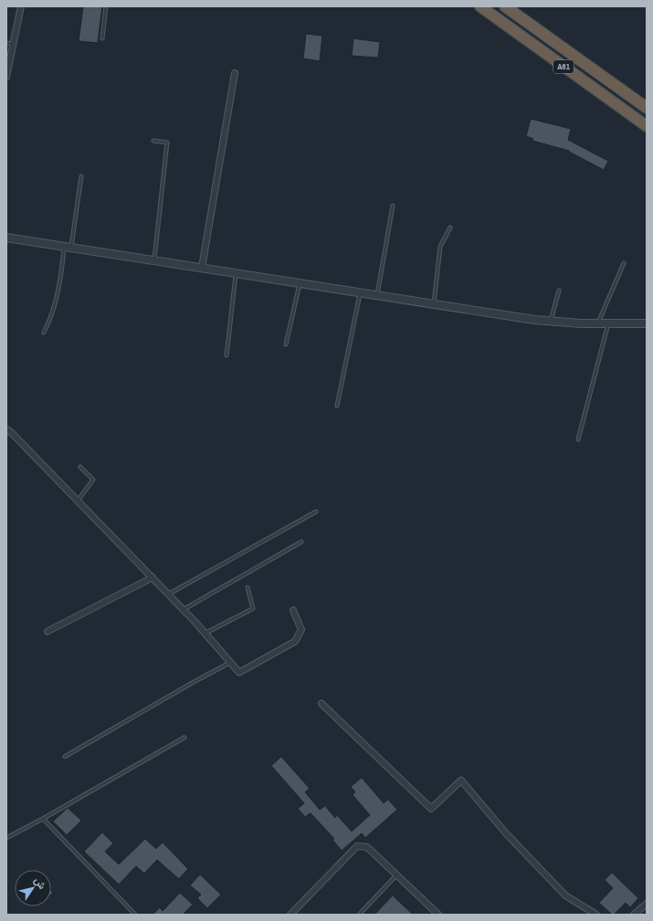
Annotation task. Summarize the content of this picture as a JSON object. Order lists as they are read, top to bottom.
{
  "streets": {
    "highway": ["A61"]
  },
  "north": "top right"
}
